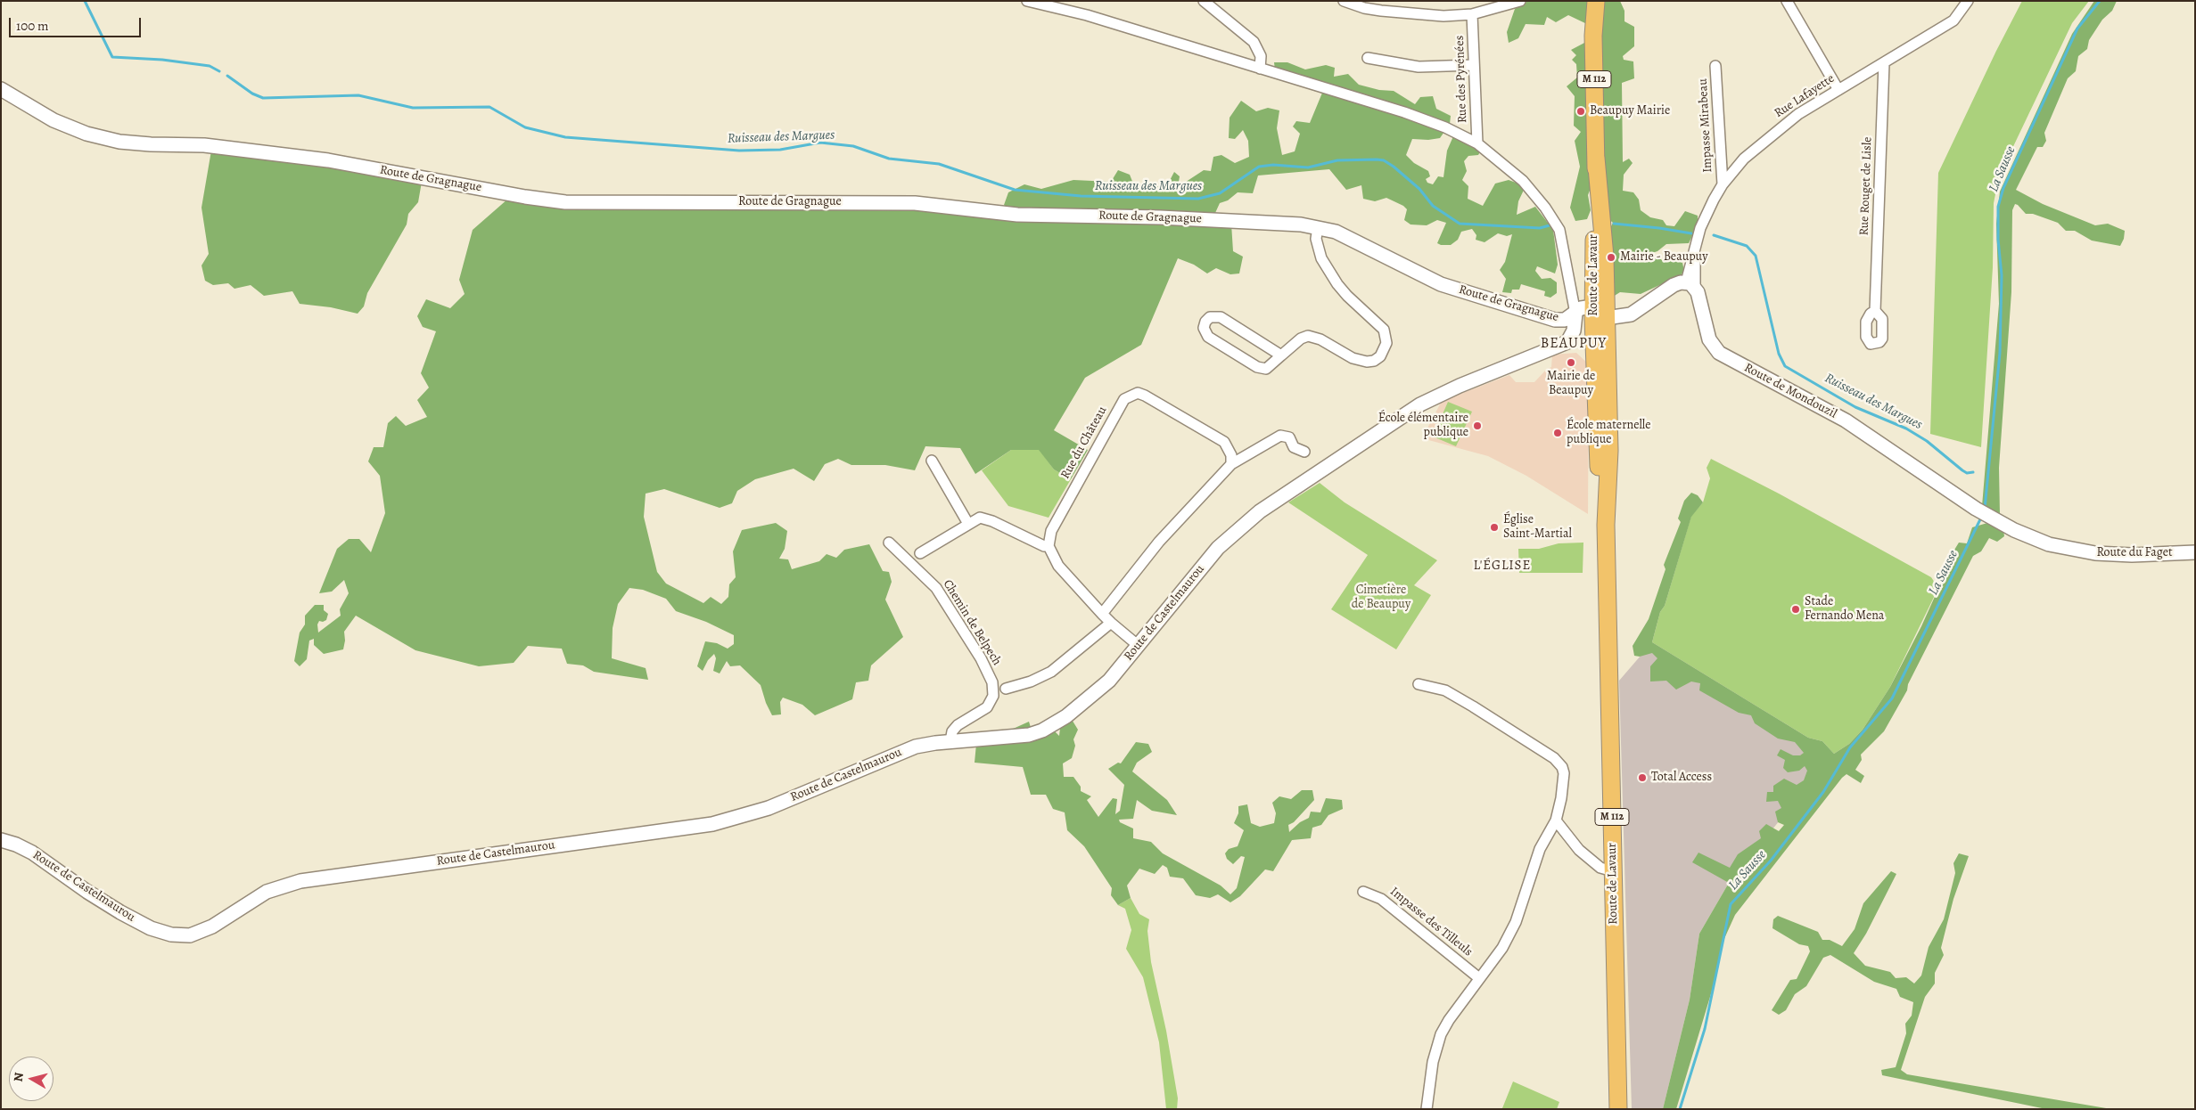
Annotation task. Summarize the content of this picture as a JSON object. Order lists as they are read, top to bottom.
{
  "streets": {
    "main road": ["M 112", "Route de Lavaur"],
    "street": [
      "Rue des Pyrénées",
      "Rue Lafayette",
      "Impasse Mirabeau",
      "Route de Gragnague",
      "Rue Rouget de Lisle",
      "Route de Mondouzil",
      "Rue du Château",
      "Route du Faget",
      "Route de Castelmaurou",
      "Chemin de Belpech",
      "Impasse des Tilleuls"
    ]
  },
  "crossings": [
    ["Rue Lafayette", "Impasse Mirabeau"],
    ["Rue Lafayette", "Rue Rouget de Lisle"],
    ["Rue Lafayette", "Route de Mondouzil"],
    ["Route de Gragnague", "Route de Lavaur"],
    ["Route de Gragnague", "Route de Castelmaurou"],
    ["Route de Mondouzil", "Route du Faget"],
    ["Route de Castelmaurou", "Chemin de Belpech"]
  ],
  "districts": ["BEAUPUY", "L'ÉGLISE"],
  "water": ["Ruisseau des Margues", "La Sausse"],
  "parks": ["Cimetière de Beaupuy"],
  "places": [
    "Beaupuy Mairie",
    "Mairie - Beaupuy",
    "Mairie de Beaupuy",
    "École élémentaire publique",
    "École maternelle publique",
    "Église Saint-Martial",
    "Stade Fernando Mena",
    "Total Access"
  ],
  "scale_bar": "100 m",
  "north": "left"
}
